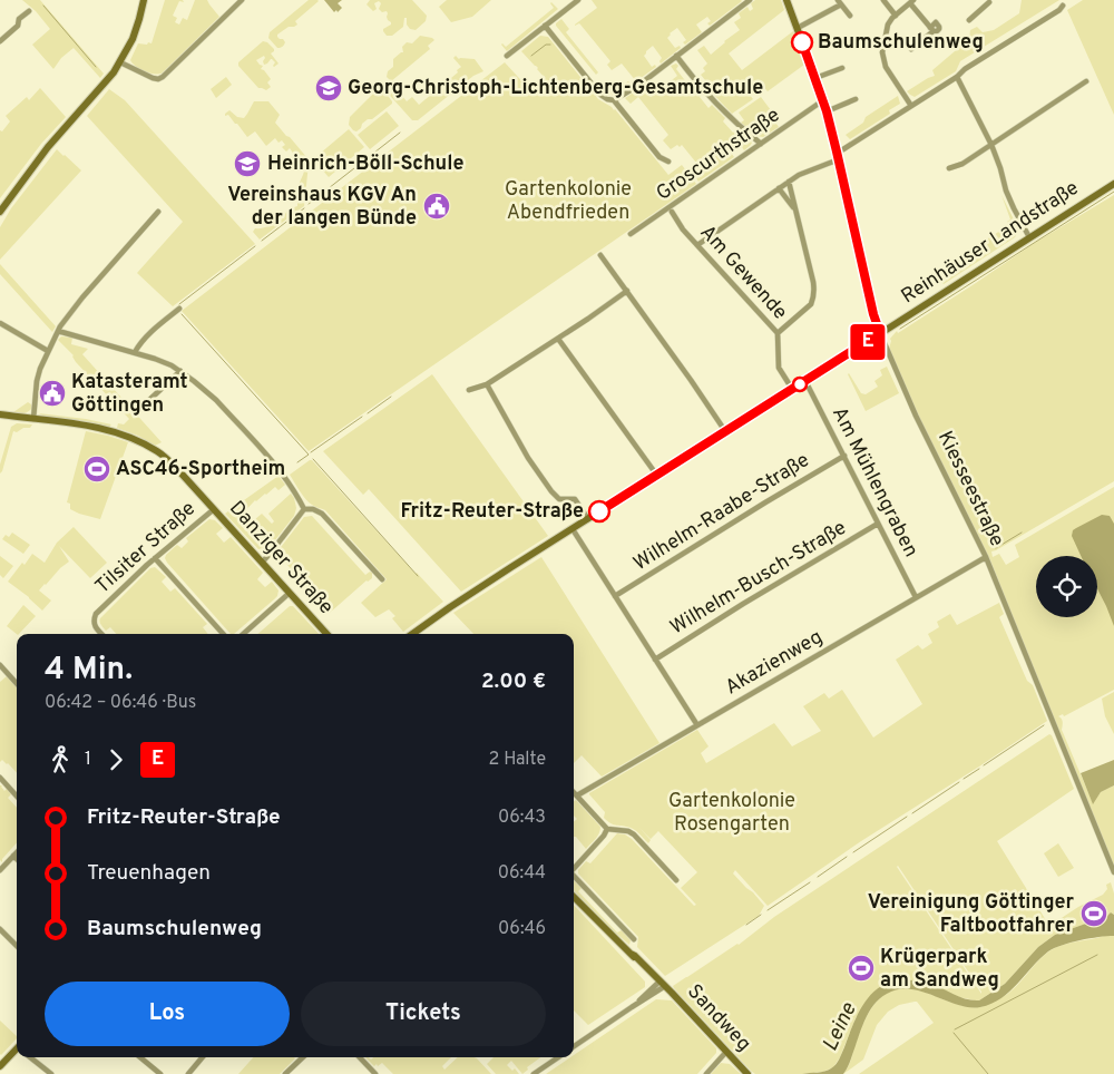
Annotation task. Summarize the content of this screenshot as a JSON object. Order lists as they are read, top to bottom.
{
  "streets": {
    "main road": [
      "Reinhäuser Landstraße",
      "Kiesseestraße",
      "Danziger Straße",
      "Sandweg"
    ],
    "street": [
      "Groscurthstraße",
      "Am Gewende",
      "Am Mühlengraben",
      "Wilhelm-Raabe-Straße",
      "Tilsiter Straße",
      "Wilhelm-Busch-Straße",
      "Akazienweg"
    ]
  },
  "crossings": [
    ["Groscurthstraße", "Kiesseestraße"],
    ["Reinhäuser Landstraße", "Am Gewende"],
    ["Reinhäuser Landstraße", "Am Mühlengraben"],
    ["Reinhäuser Landstraße", "Kiesseestraße"],
    ["Am Mühlengraben", "Wilhelm-Raabe-Straße"],
    ["Am Mühlengraben", "Wilhelm-Busch-Straße"],
    ["Am Mühlengraben", "Akazienweg"],
    ["Kiesseestraße", "Akazienweg"],
    ["Tilsiter Straße", "Danziger Straße"]
  ],
  "water": ["Leine"],
  "parks": ["Gartenkolonie Abendfrieden", "Gartenkolonie Rosengarten"],
  "places": {
    "other": ["Baumschulenweg", "Fritz-Reuter-Straße"],
    "school or university": ["Georg-Christoph-Lichtenberg-Gesamtschule", "Heinrich-Böll-Schule"],
    "public building": ["Vereinshaus KGV An der langen Bünde", "Katasteramt Göttingen"],
    "sports": ["ASC46-Sportheim", "Vereinigung Göttinger Faltbootfahrer", "Krügerpark am Sandweg"]
  },
  "lines": ["bus line E"],
  "page": {
    "on_map": "E",
    "heading": ["4 Min.", "06:42 – 06:46 · Bus", "2.00 €"],
    "legs": ["1", "E", "2 Halte"],
    "list": [
      {
        "name": "Fritz-Reuter-Straße",
        "value": "06:43"
      },
      {
        "name": "Treuenhagen",
        "value": "06:44"
      },
      {
        "name": "Baumschulenweg",
        "value": "06:46"
      }
    ],
    "buttons": ["Los", "Tickets"]
  }
}
